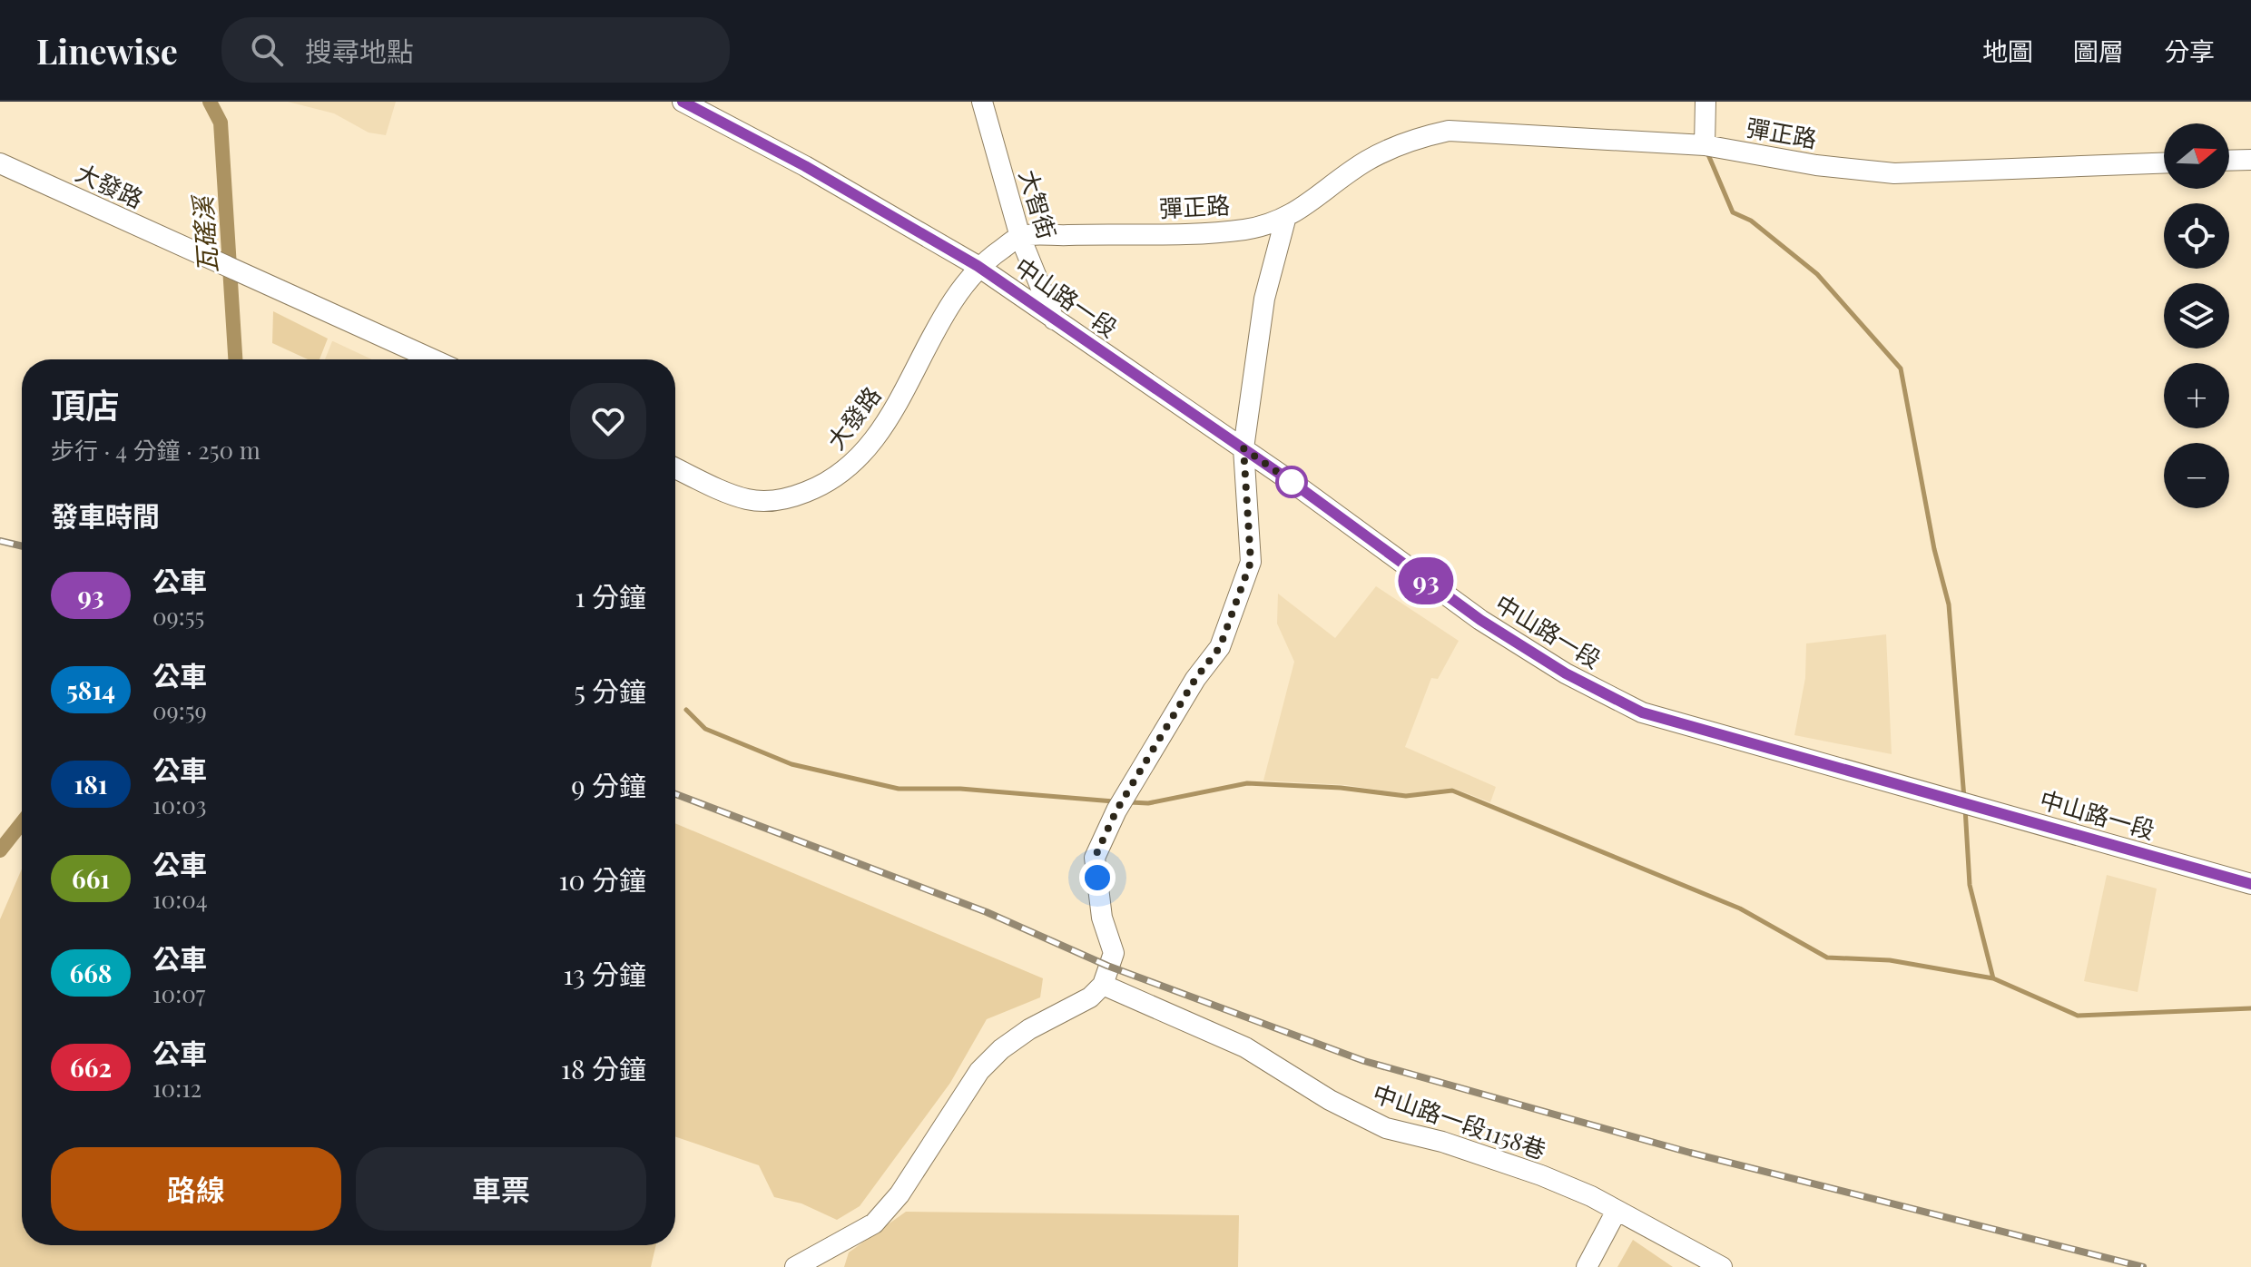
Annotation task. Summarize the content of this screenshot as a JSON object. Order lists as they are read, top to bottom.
{
  "streets": {
    "street": [
      "彈正路",
      "大發路",
      "大智街",
      "中山路一段",
      "中山路一段1158巷"
    ]
  },
  "crossings": [
    ["彈正路", "大智街"],
    ["大發路", "中山路一段"],
    ["大智街", "中山路一段"]
  ],
  "water": ["瓦磘溪"],
  "lines": ["bus line 93"],
  "north": "right",
  "page": {
    "header": "Linewise",
    "search": "搜尋地點",
    "nav": ["地圖", "圖層", "分享"],
    "on_map": "93",
    "map_buttons": ["+", "−"],
    "heading": [
      ["頂店", "步行 · 4 分鐘 · 250 m"],
      "發車時間"
    ],
    "list": [
      {
        "mark": "93",
        "name": "公車",
        "note": "09:55",
        "value": "1 分鐘"
      },
      {
        "mark": "5814",
        "name": "公車",
        "note": "09:59",
        "value": "5 分鐘"
      },
      {
        "mark": "181",
        "name": "公車",
        "note": "10:03",
        "value": "9 分鐘"
      },
      {
        "mark": "661",
        "name": "公車",
        "note": "10:04",
        "value": "10 分鐘"
      },
      {
        "mark": "668",
        "name": "公車",
        "note": "10:07",
        "value": "13 分鐘"
      },
      {
        "mark": "662",
        "name": "公車",
        "note": "10:12",
        "value": "18 分鐘"
      }
    ],
    "buttons": ["路線", "車票"]
  }
}
